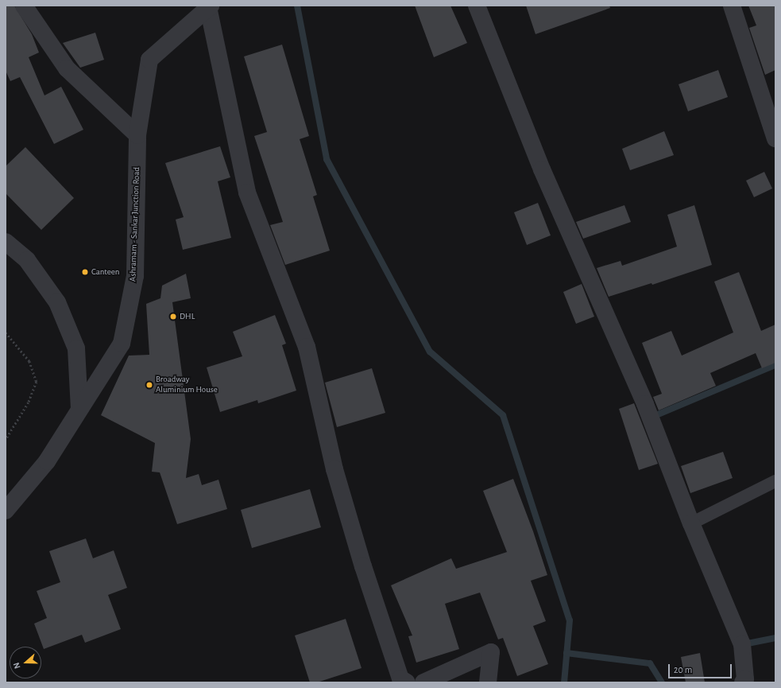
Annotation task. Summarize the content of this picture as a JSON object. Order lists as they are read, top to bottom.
{
  "streets": {
    "street": ["Ashramam - Sankar Junction Road"]
  },
  "places": ["Canteen", "DHL", "Broadway Aluminium House"],
  "scale_bar": "20 m",
  "north": "left"
}
